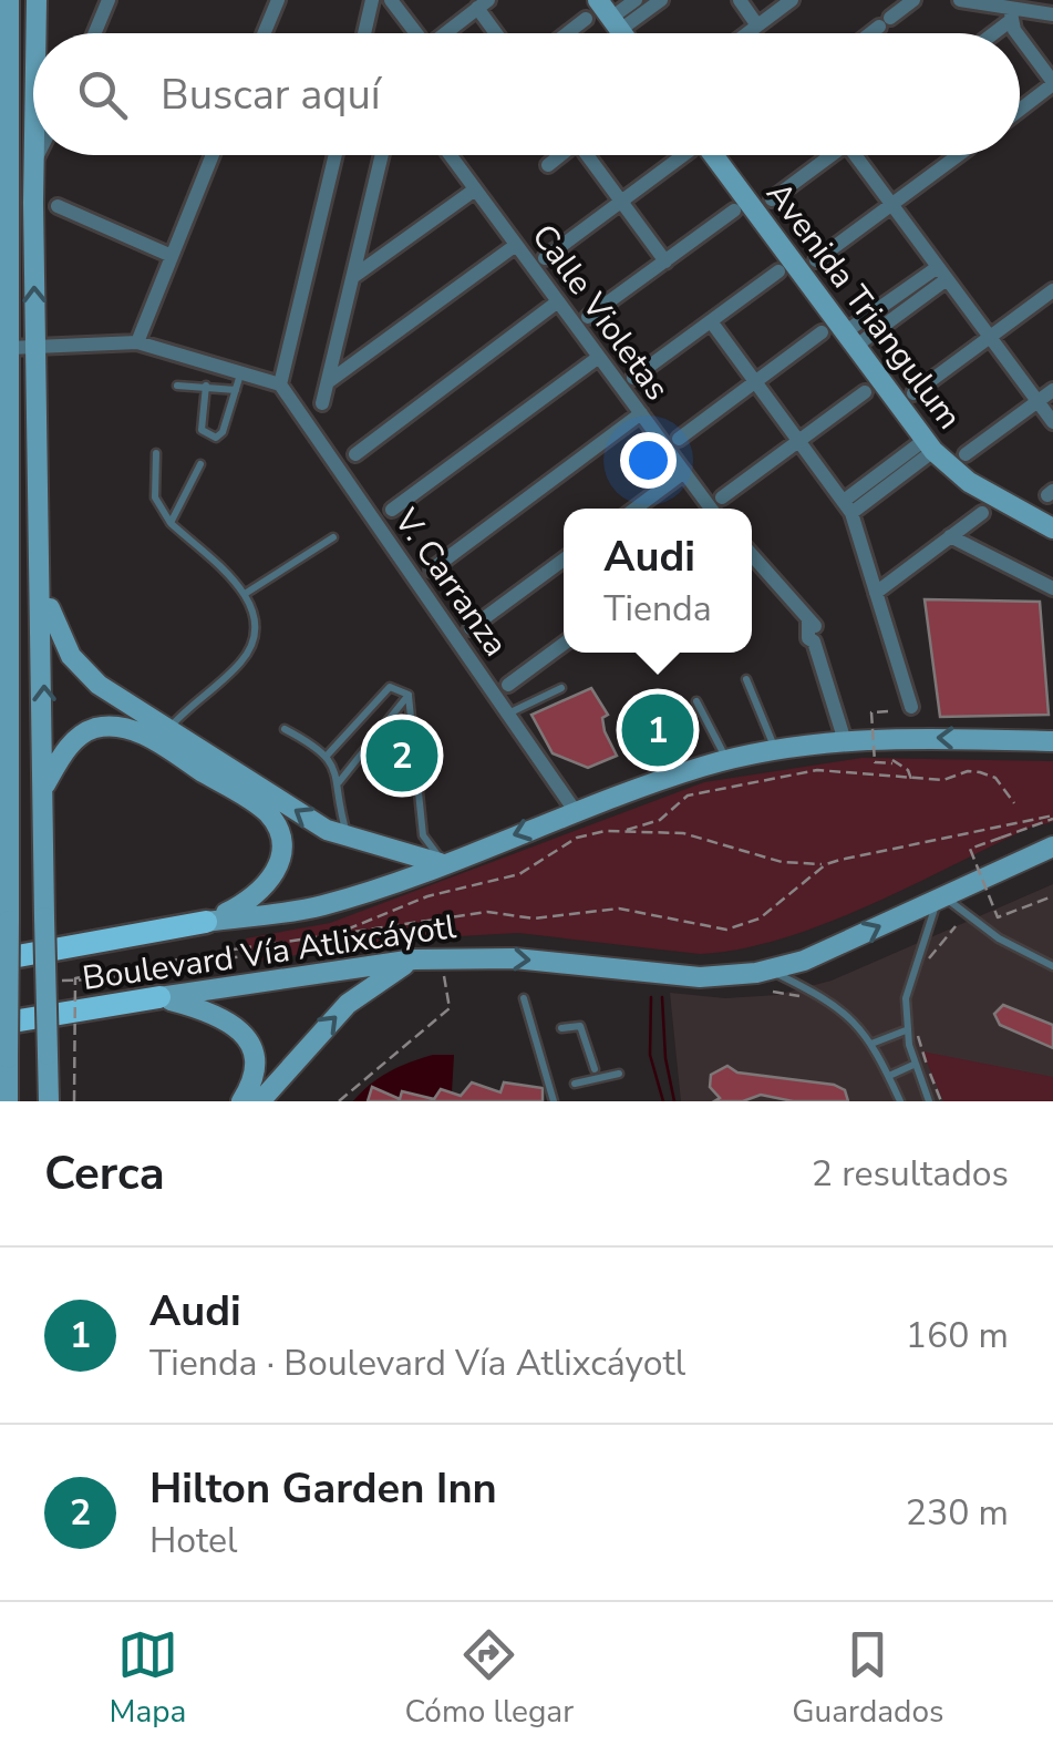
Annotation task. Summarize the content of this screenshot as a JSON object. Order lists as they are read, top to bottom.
{
  "streets": {
    "main road": ["Avenida Triangulum", "Boulevard Vía Atlixcáyotl"],
    "street": ["Calle Violetas", "V. Carranza"]
  },
  "crossings": [
    ["V. Carranza", "Boulevard Vía Atlixcáyotl"]
  ],
  "page": {
    "search": "Buscar aquí",
    "popup": ["Audi", "Tienda"],
    "pins": ["1", "2"],
    "heading": ["Cerca", "2 resultados"],
    "list": [
      {
        "mark": "1",
        "name": "Audi",
        "note": "Tienda · Boulevard Vía Atlixcáyotl",
        "value": "160 m"
      },
      {
        "mark": "2",
        "name": "Hilton Garden Inn",
        "note": "Hotel",
        "value": "230 m"
      }
    ],
    "nav": ["Mapa", "Cómo llegar", "Guardados"]
  }
}
